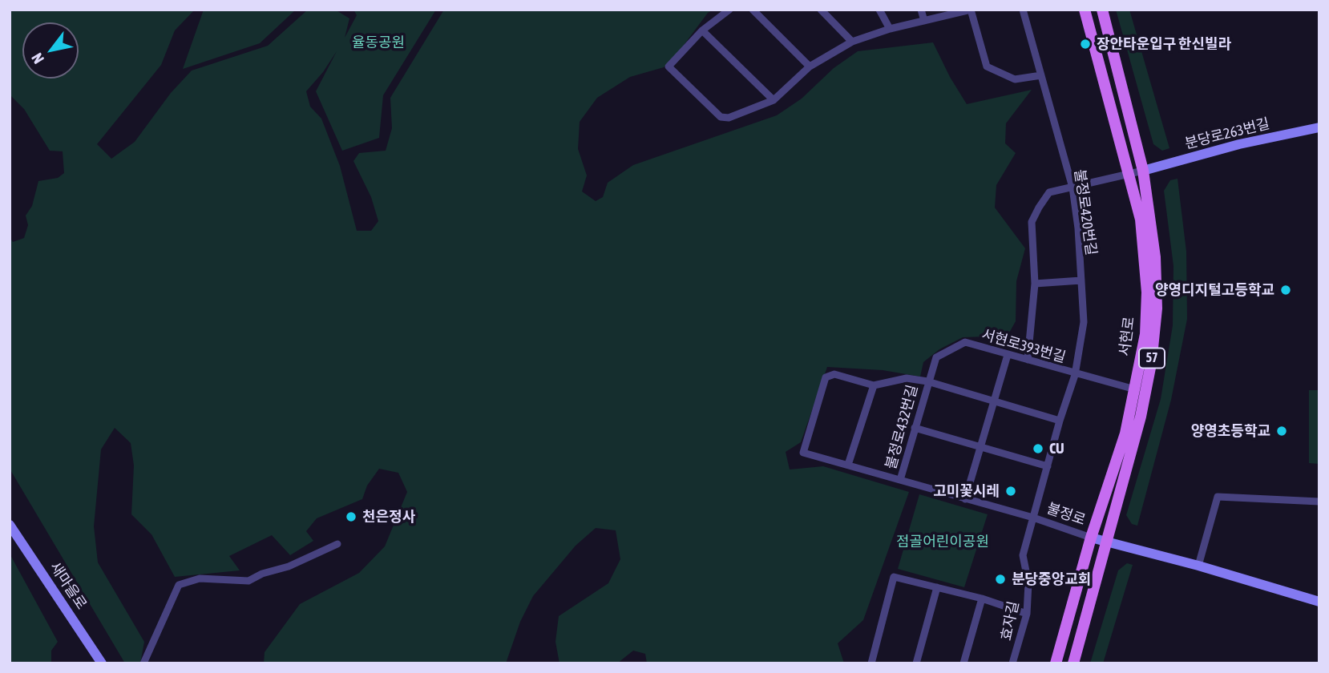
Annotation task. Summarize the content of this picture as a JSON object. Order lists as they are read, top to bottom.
{
  "streets": {
    "main road": ["서현로", "57"],
    "street": [
      "분당로263번길",
      "불정로420번길",
      "서현로393번길",
      "불정로432번길",
      "불정로",
      "새마을로",
      "효자길"
    ]
  },
  "crossings": [
    ["분당로263번길", "서현로"],
    ["불정로420번길", "서현로393번길"],
    ["불정로420번길", "불정로"],
    ["불정로420번길", "효자길"],
    ["서현로", "서현로393번길"],
    ["서현로", "불정로"],
    ["서현로393번길", "불정로432번길"],
    ["불정로432번길", "불정로"],
    ["불정로", "효자길"]
  ],
  "parks": ["율동공원", "점골어린이공원"],
  "places": [
    "장안타운입구 한신빌라",
    "양영디지털고등학교",
    "양영초등학교",
    "CU",
    "고미꽃시레",
    "천은정사",
    "분당중앙교회"
  ],
  "north": "bottom left"
}
